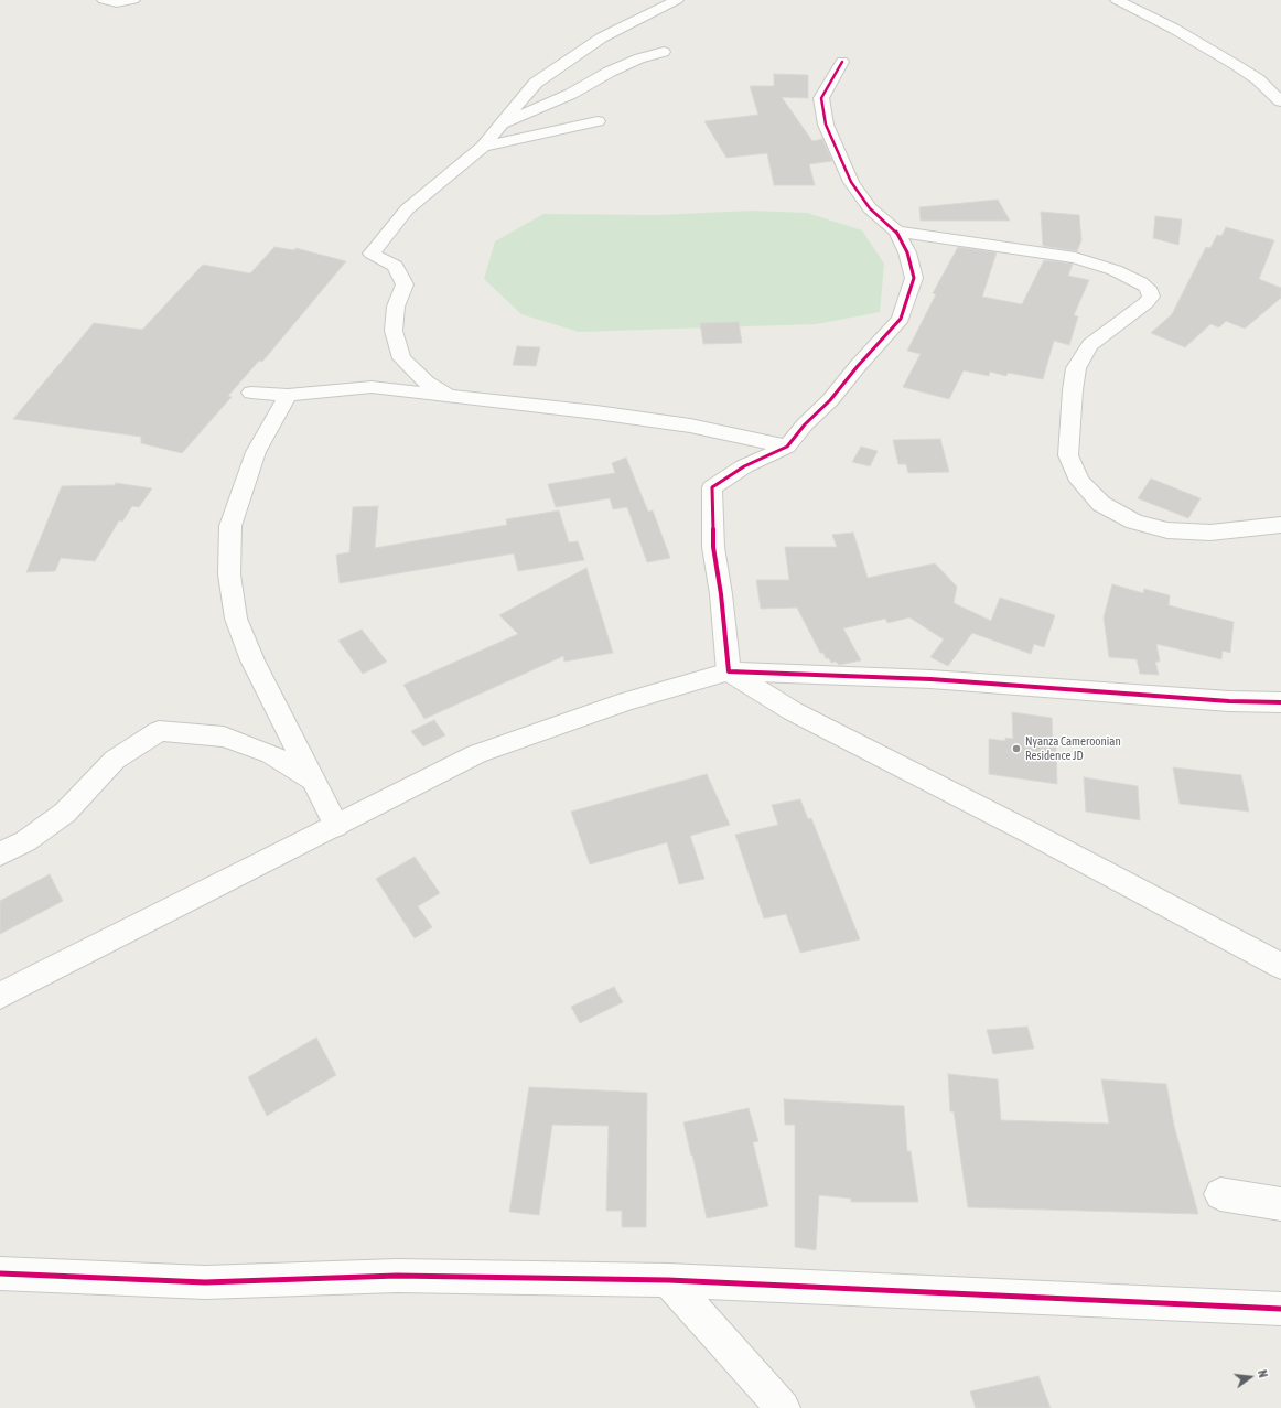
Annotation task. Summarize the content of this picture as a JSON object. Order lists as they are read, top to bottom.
{
  "places": ["Nyanza Cameroonian Residence JD"],
  "north": "right"
}
